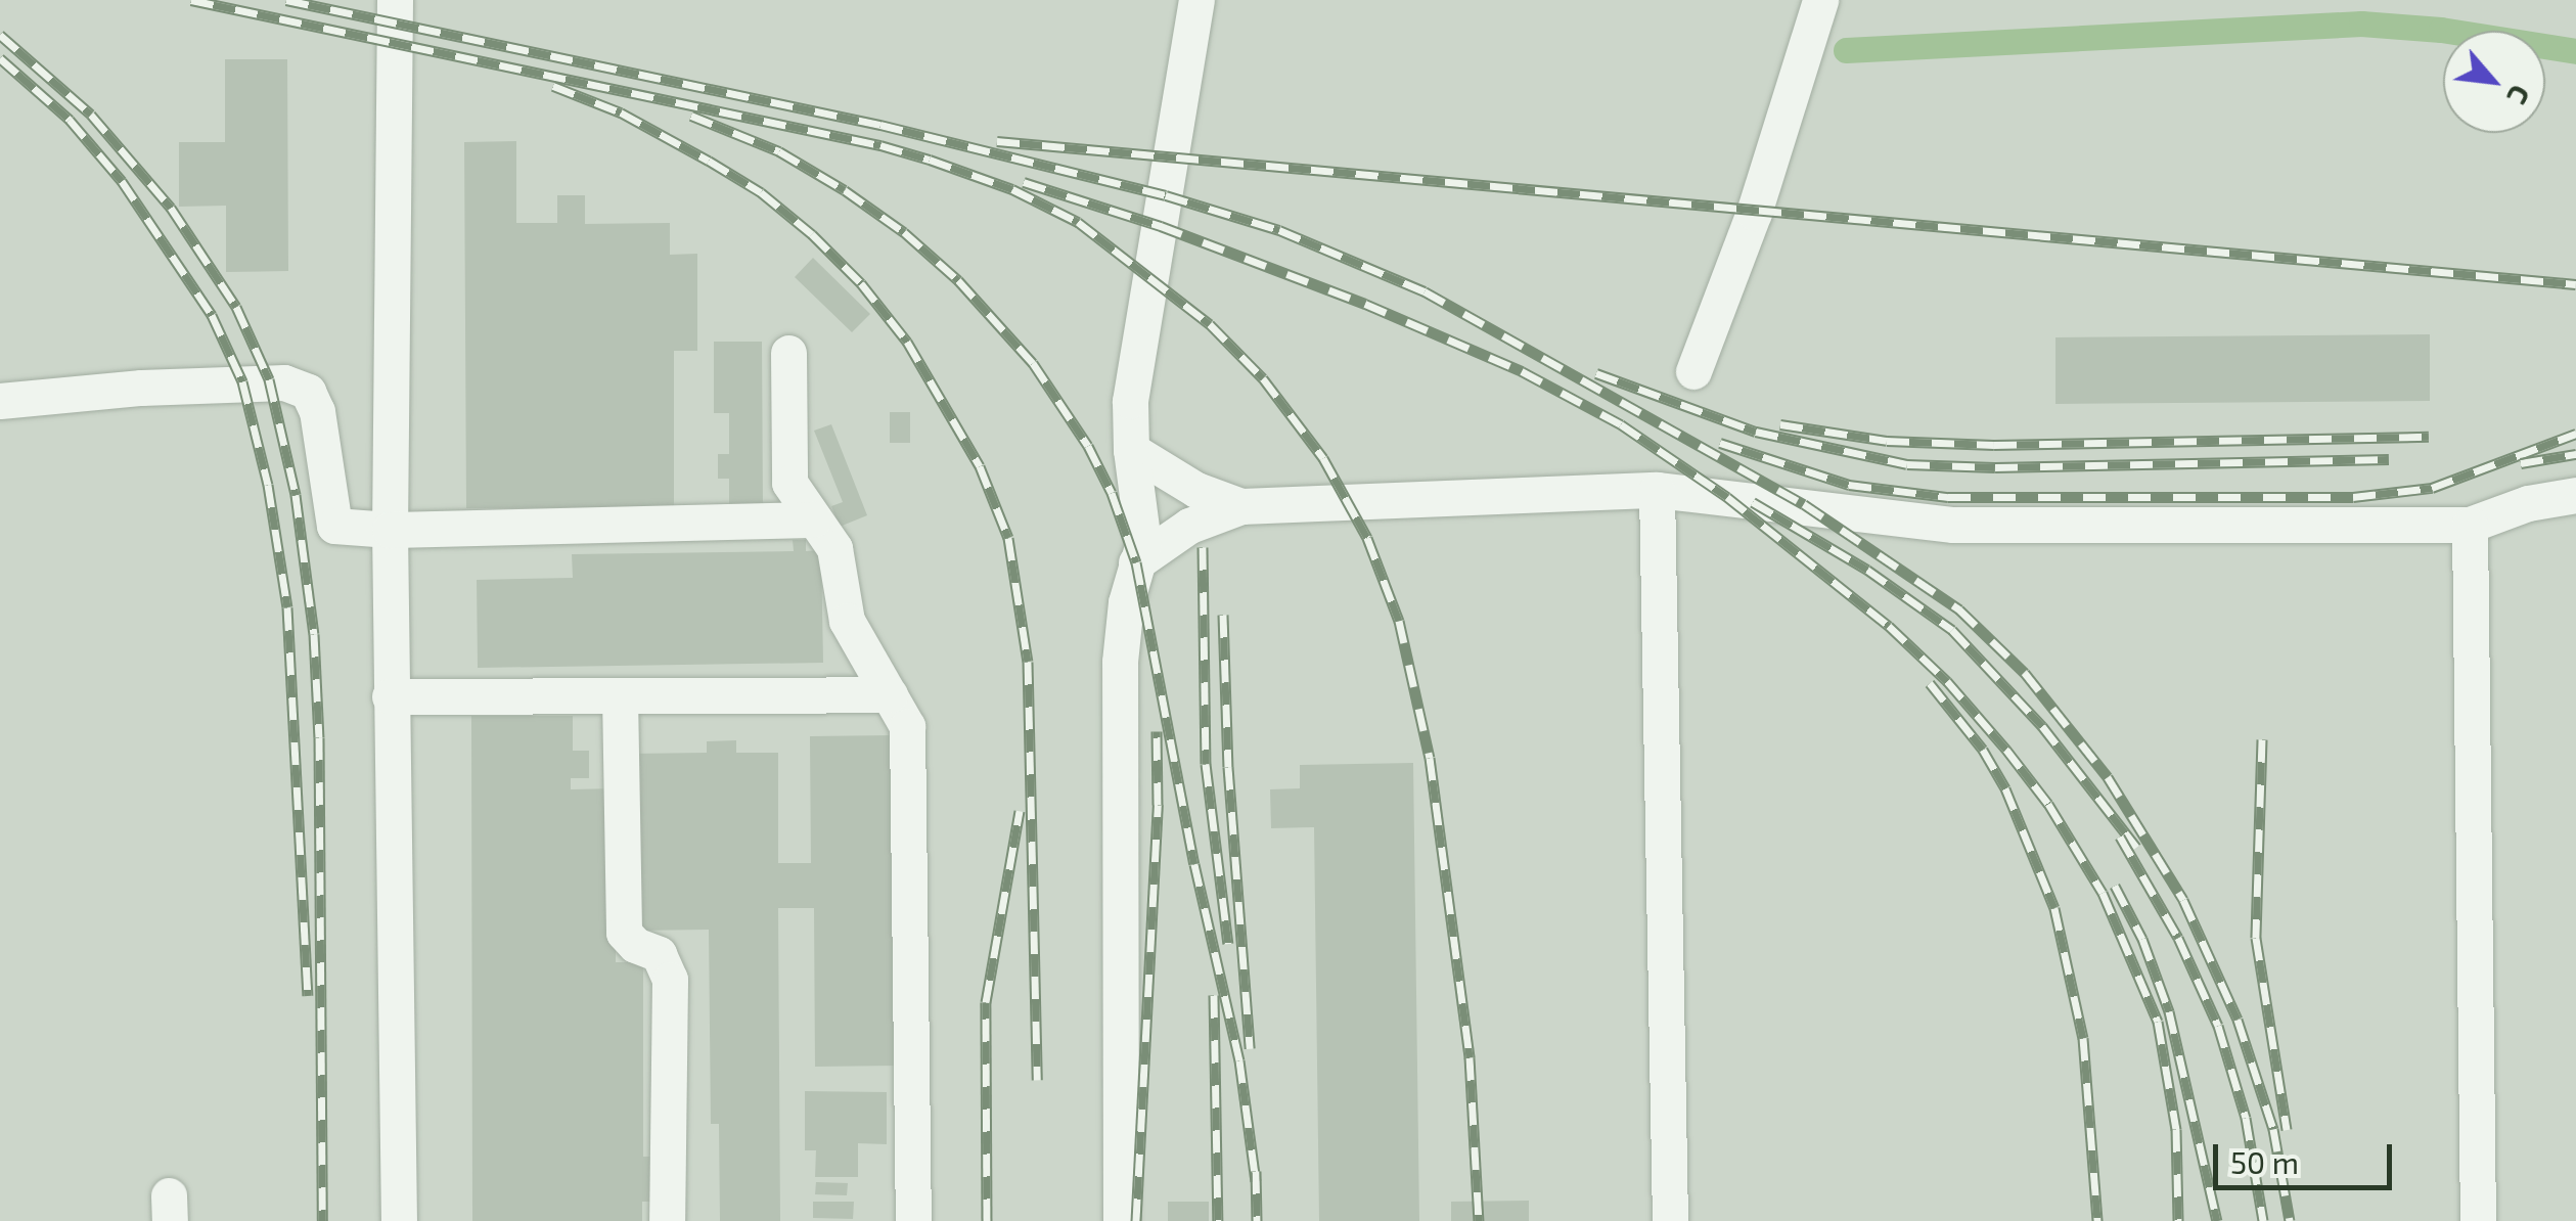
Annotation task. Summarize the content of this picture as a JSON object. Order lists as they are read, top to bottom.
{
  "scale_bar": "50 m",
  "north": "bottom right"
}
